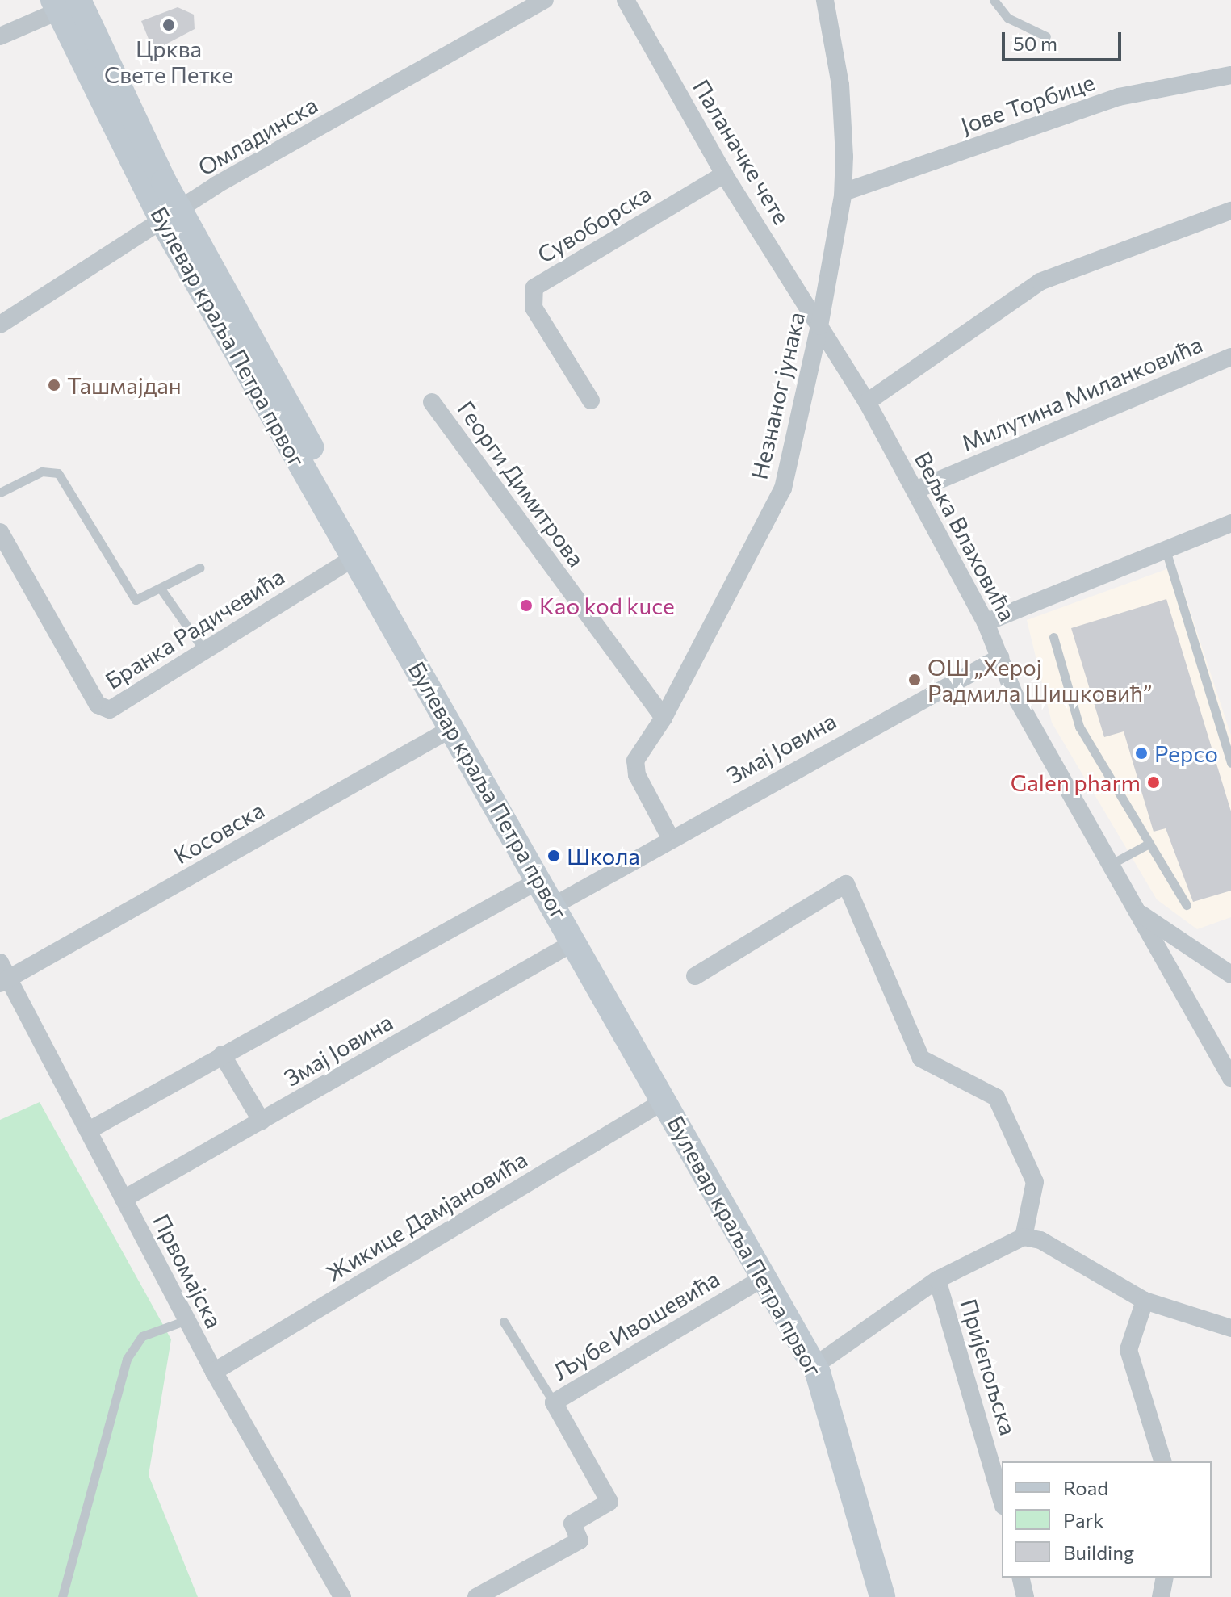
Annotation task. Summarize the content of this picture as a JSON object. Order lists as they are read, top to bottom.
{
  "streets": {
    "main road": ["Булевар краља Петра првог"],
    "street": [
      "Јове Торбице",
      "Омладинска",
      "Паланачке чете",
      "Сувоборска",
      "Милутина Миланковића",
      "Незнаног јунака",
      "Георги Димитрова",
      "Вељка Влаховића",
      "Бранка Радичевића",
      "Змај Јовина",
      "Косовска",
      "Жикице Дамјановића",
      "Првомајска",
      "Љубе Ивошевића",
      "Пријепољска"
    ]
  },
  "crossings": [
    ["Јове Торбице", "Незнаног јунака"],
    ["Омладинска", "Булевар краља Петра првог"],
    ["Паланачке чете", "Сувоборска"],
    ["Паланачке чете", "Незнаног јунака"],
    ["Паланачке чете", "Вељка Влаховића"],
    ["Булевар краља Петра првог", "Бранка Радичевића"],
    ["Булевар краља Петра првог", "Змај Јовина"],
    ["Булевар краља Петра првог", "Косовска"],
    ["Булевар краља Петра првог", "Жикице Дамјановића"],
    ["Булевар краља Петра првог", "Љубе Ивошевића"],
    ["Милутина Миланковића", "Вељка Влаховића"],
    ["Незнаног јунака", "Георги Димитрова"],
    ["Незнаног јунака", "Вељка Влаховића"],
    ["Незнаног јунака", "Змај Јовина"],
    ["Вељка Влаховића", "Змај Јовина"],
    ["Змај Јовина", "Првомајска"],
    ["Косовска", "Првомајска"],
    ["Жикице Дамјановића", "Првомајска"]
  ],
  "places": [
    "Црква Свете Петке",
    "Ташмајдан",
    "Kao kod kuce",
    "ОШ „Херој Радмила Шишковић”",
    "Pepco",
    "Galen pharm",
    "Школа"
  ],
  "legend": ["Road", "Park", "Building"],
  "scale_bar": "50 m"
}
